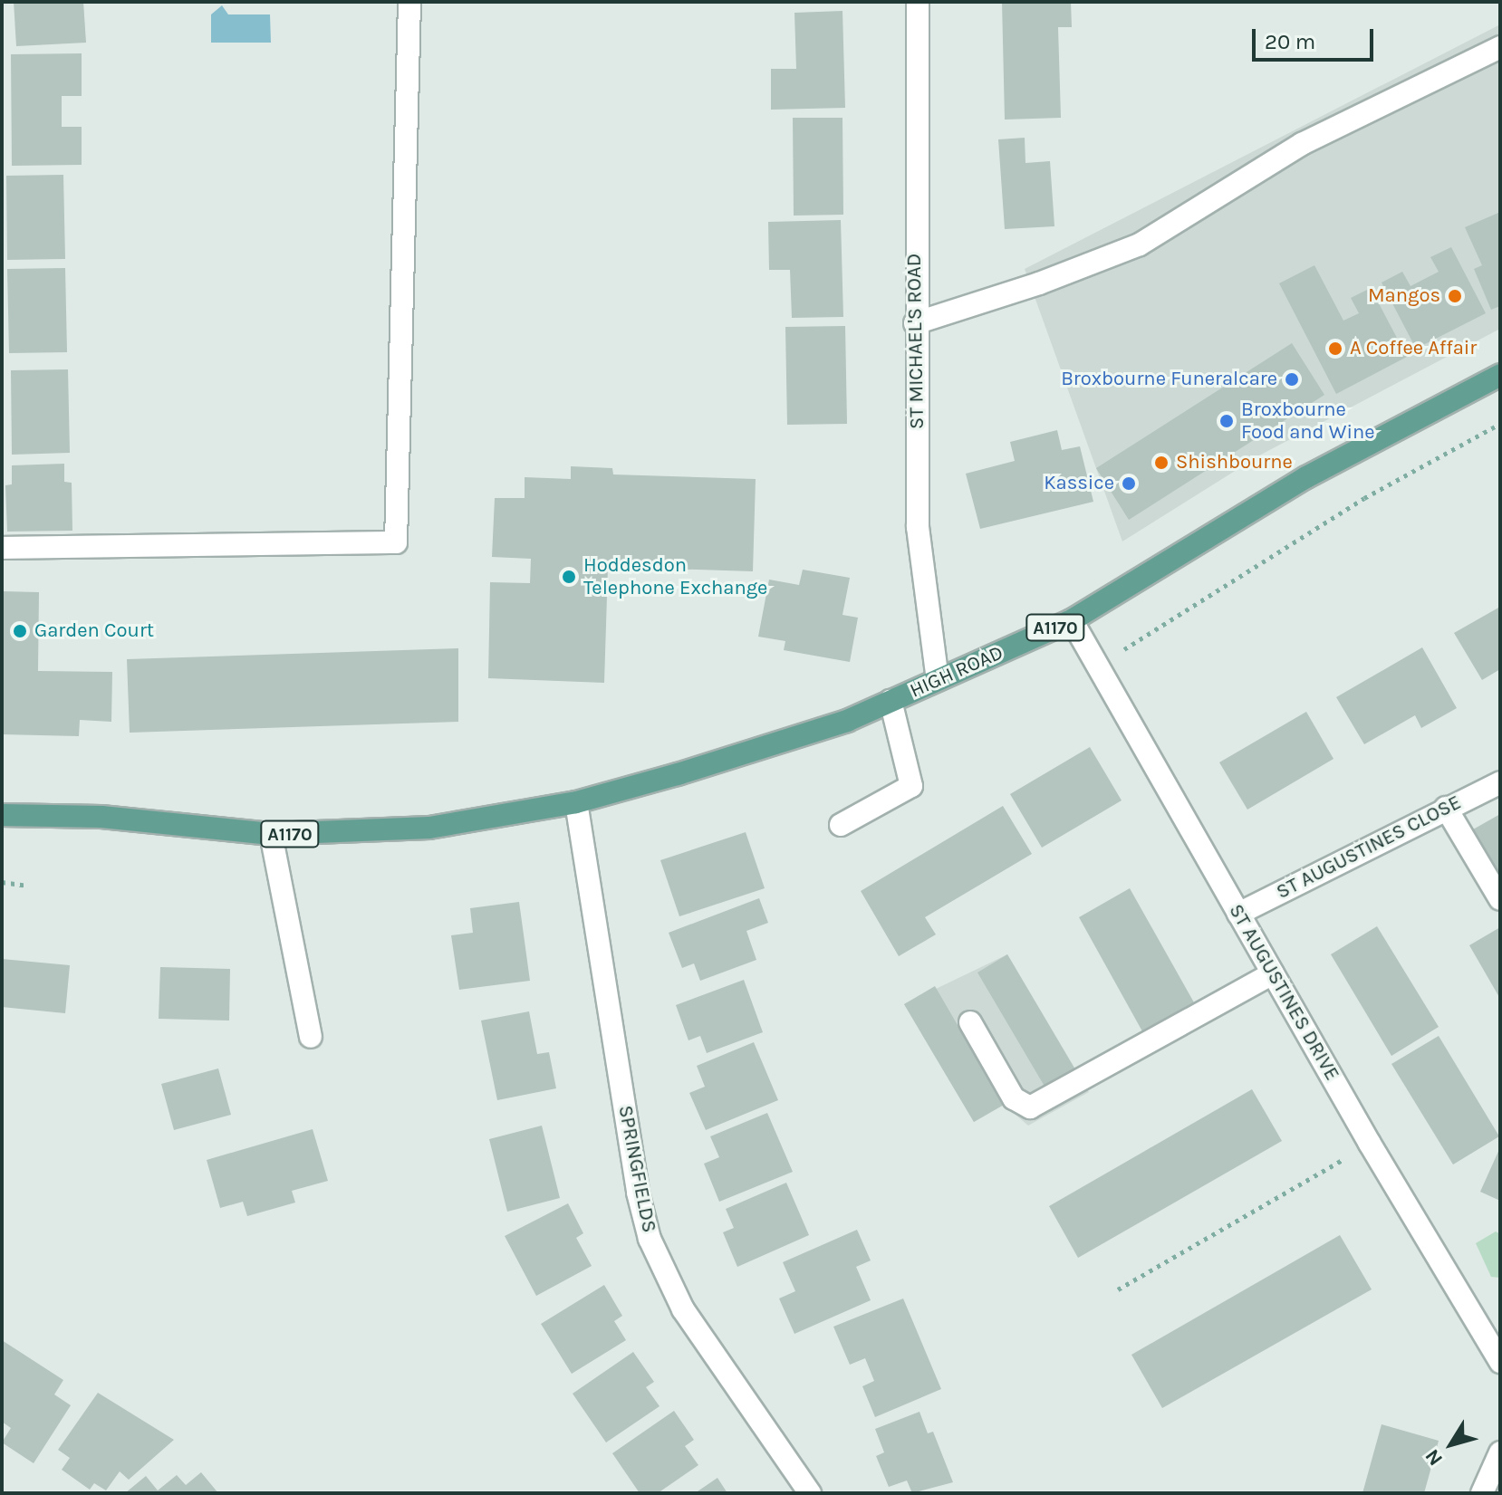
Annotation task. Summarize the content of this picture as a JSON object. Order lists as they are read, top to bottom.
{
  "streets": {
    "main road": ["A1170", "HIGH ROAD"],
    "street": [
      "ST MICHAEL'S ROAD",
      "ST AUGUSTINES CLOSE",
      "ST AUGUSTINES DRIVE",
      "SPRINGFIELDS"
    ]
  },
  "crossings": [
    ["ST MICHAEL'S ROAD", "HIGH ROAD"],
    ["A1170", "HIGH ROAD"],
    ["A1170", "SPRINGFIELDS"],
    ["HIGH ROAD", "ST AUGUSTINES DRIVE"],
    ["HIGH ROAD", "SPRINGFIELDS"],
    ["ST AUGUSTINES CLOSE", "ST AUGUSTINES DRIVE"]
  ],
  "places": [
    "Mangos",
    "A Coffee Affair",
    "Broxbourne Funeralcare",
    "Broxbourne Food and Wine",
    "Shishbourne",
    "Kassice",
    "Hoddesdon Telephone Exchange",
    "Garden Court"
  ],
  "scale_bar": "20 m",
  "north": "bottom left"
}
